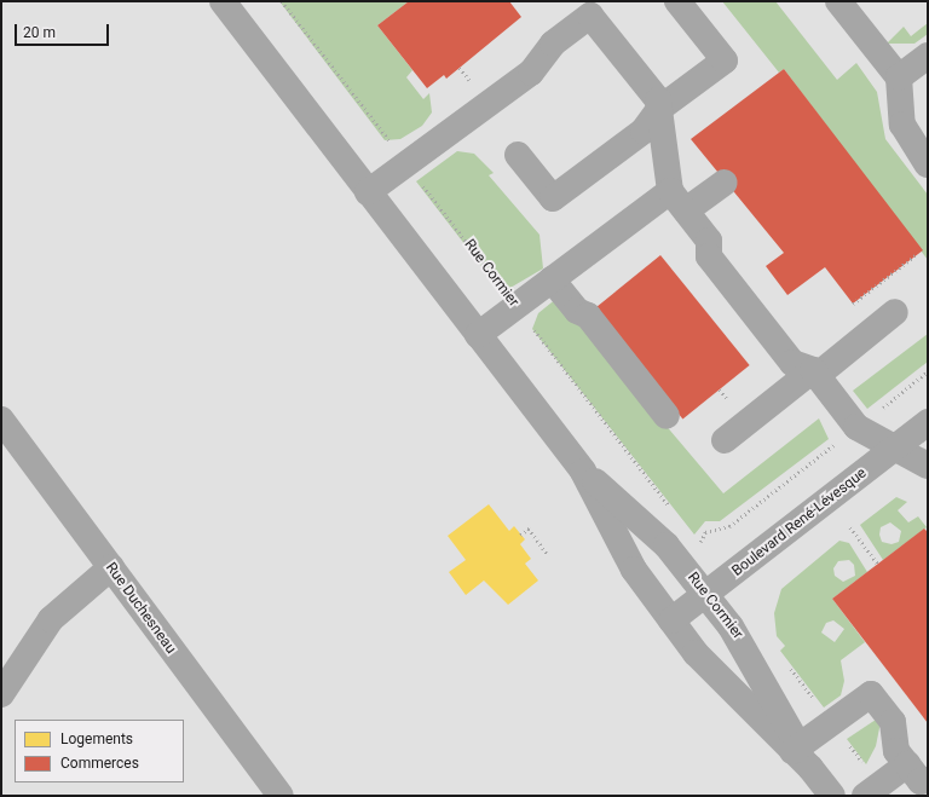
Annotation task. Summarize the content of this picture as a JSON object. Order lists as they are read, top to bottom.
{
  "streets": {
    "street": ["Rue Cormier", "Boulevard René-Lévesque", "Rue Duchesneau"]
  },
  "crossings": [
    ["Rue Cormier", "Boulevard René-Lévesque"]
  ],
  "legend": ["Logements", "Commerces"],
  "scale_bar": "20 m"
}
